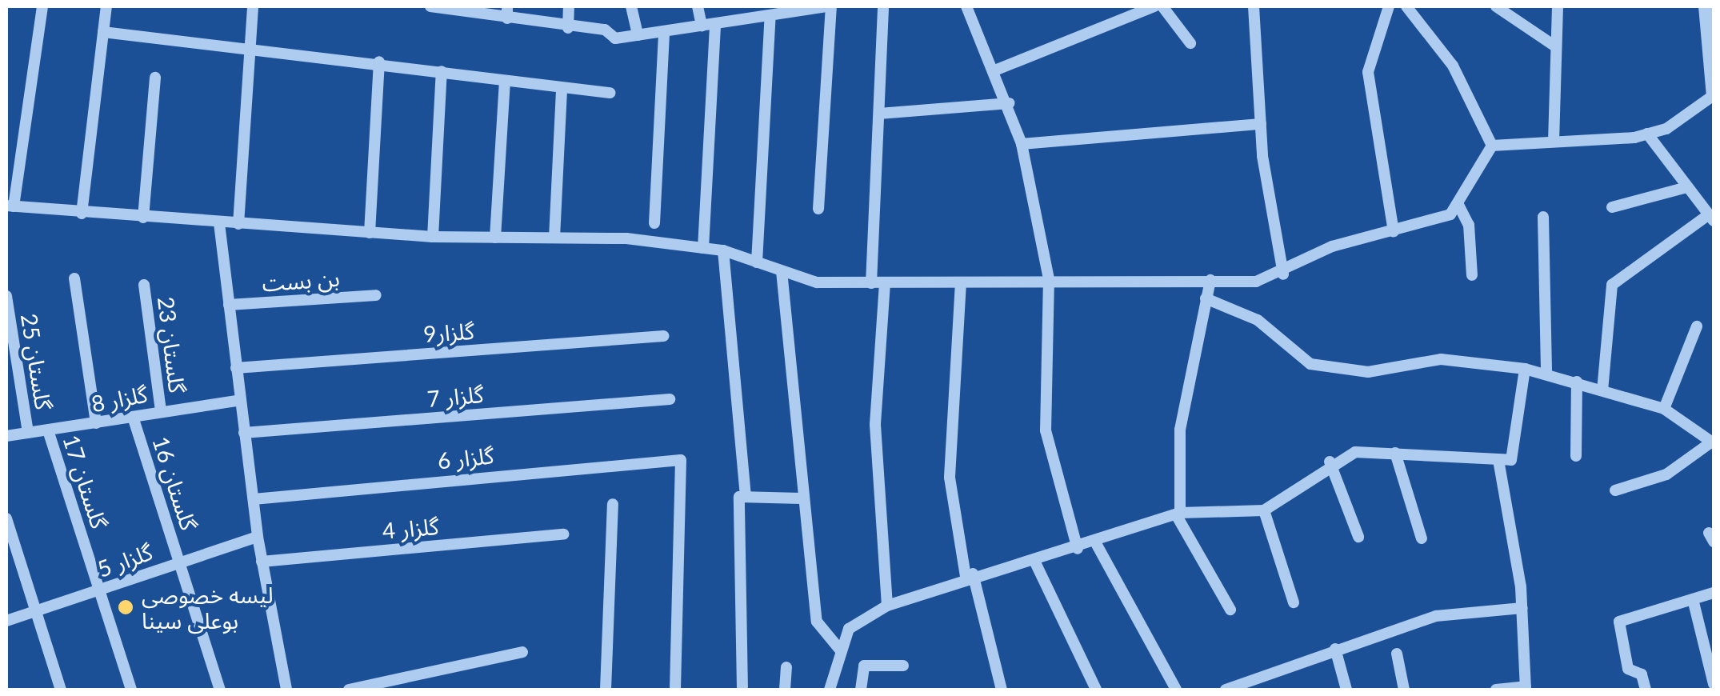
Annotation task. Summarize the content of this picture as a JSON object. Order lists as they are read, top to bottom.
{
  "streets": {
    "street": [
      "بن بست",
      "گلزار9",
      "گلستان 23",
      "گلستان 25",
      "گلزار 7",
      "گلزار 8",
      "گلزار 6",
      "گلستان 17",
      "گلستان 16",
      "گلزار 4",
      "گلزار 5"
    ]
  },
  "crossings": [
    ["گلستان 23", "گلزار 8"],
    ["گلستان 25", "گلزار 8"],
    ["گلزار 8", "گلستان 17"],
    ["گلزار 8", "گلستان 16"],
    ["گلستان 17", "گلزار 5"],
    ["گلستان 16", "گلزار 5"]
  ],
  "places": ["لیسه خصوصی بوعلی سینا"]
}
